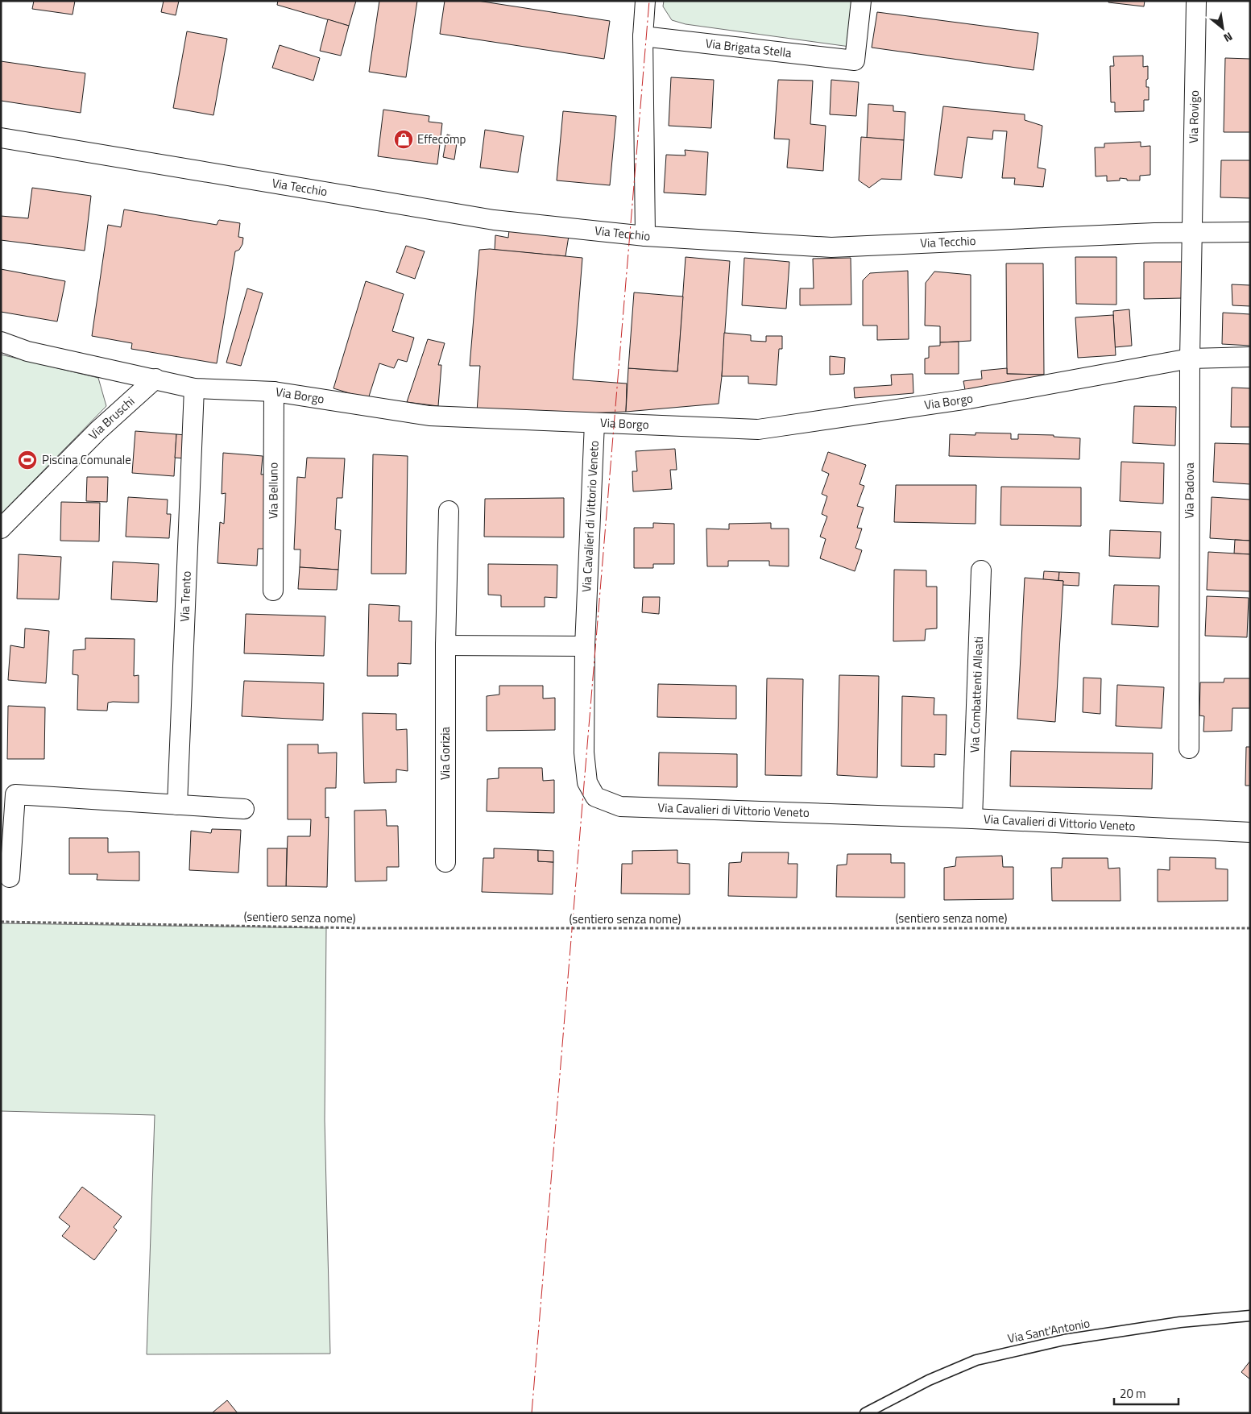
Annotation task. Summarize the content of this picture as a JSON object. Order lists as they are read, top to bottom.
{
  "streets": {
    "street": [
      "Via Brigata Stella",
      "Via Rovigo",
      "Via Tecchio",
      "Via Borgo",
      "Via Bruschi",
      "Via Belluno",
      "Via Padova",
      "Via Cavalieri di Vittorio Veneto",
      "Via Trento",
      "Via Combattenti Alleati",
      "Via Gorizia"
    ],
    "lane": ["Via Sant'Antonio"],
    "path": ["(sentiero senza nome)"]
  },
  "crossings": [
    ["Via Rovigo", "Via Tecchio"],
    ["Via Rovigo", "Via Padova"],
    ["Via Tecchio", "Via Padova"],
    ["Via Borgo", "Via Bruschi"],
    ["Via Borgo", "Via Belluno"],
    ["Via Borgo", "Via Padova"],
    ["Via Borgo", "Via Cavalieri di Vittorio Veneto"],
    ["Via Borgo", "Via Trento"],
    ["Via Cavalieri di Vittorio Veneto", "Via Combattenti Alleati"]
  ],
  "places": {
    "shop": ["Effecomp"],
    "sports": ["Piscina Comunale"]
  },
  "scale_bar": "20 m",
  "north": "bottom right"
}
